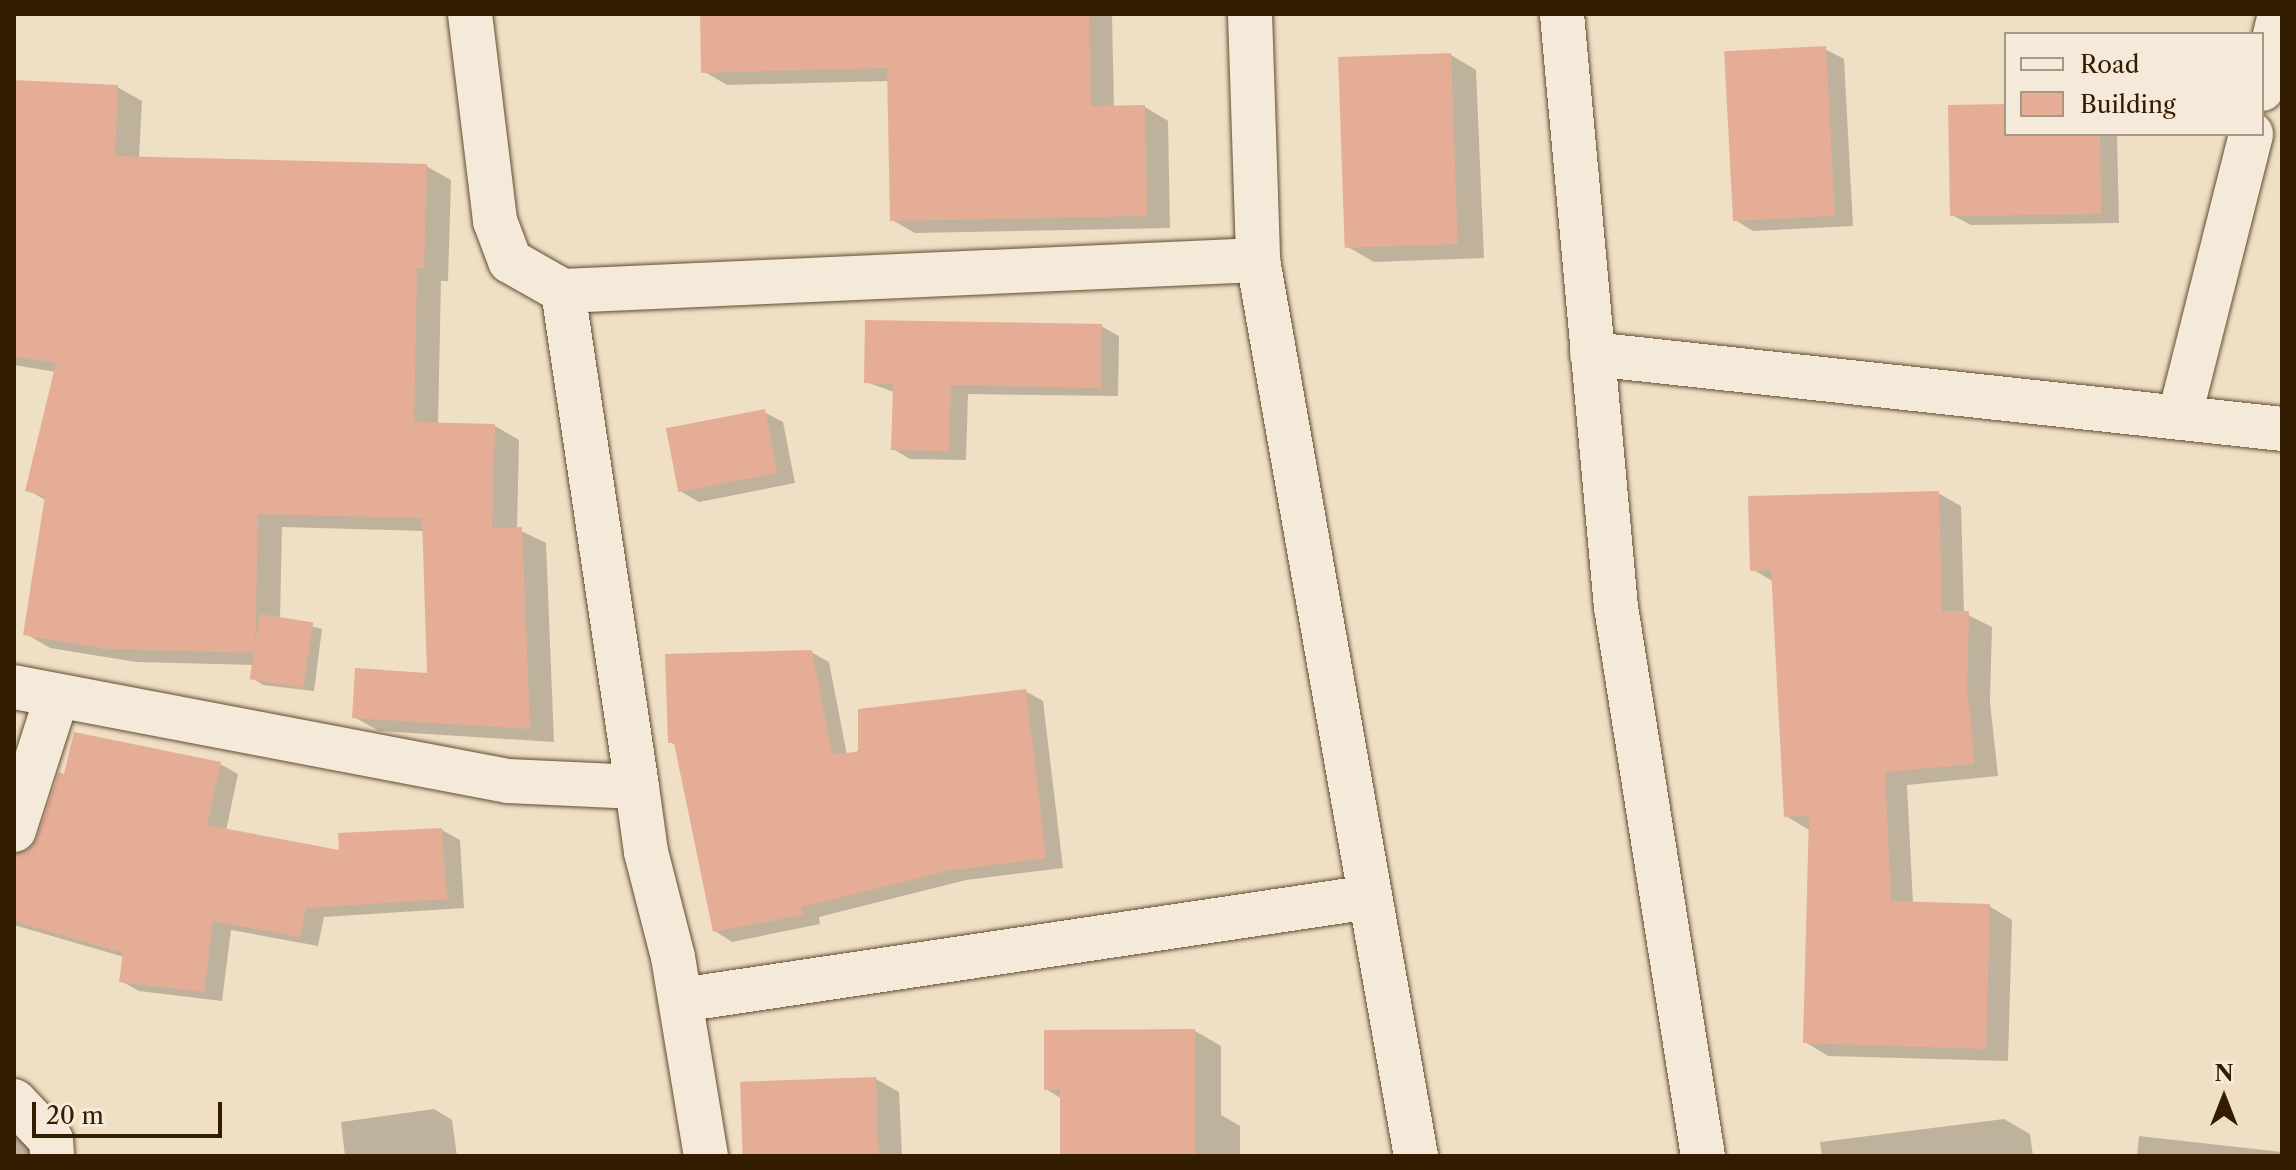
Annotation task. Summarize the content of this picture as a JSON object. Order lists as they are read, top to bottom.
{
  "legend": ["Road", "Building"],
  "scale_bar": "20 m",
  "north": "top"
}
